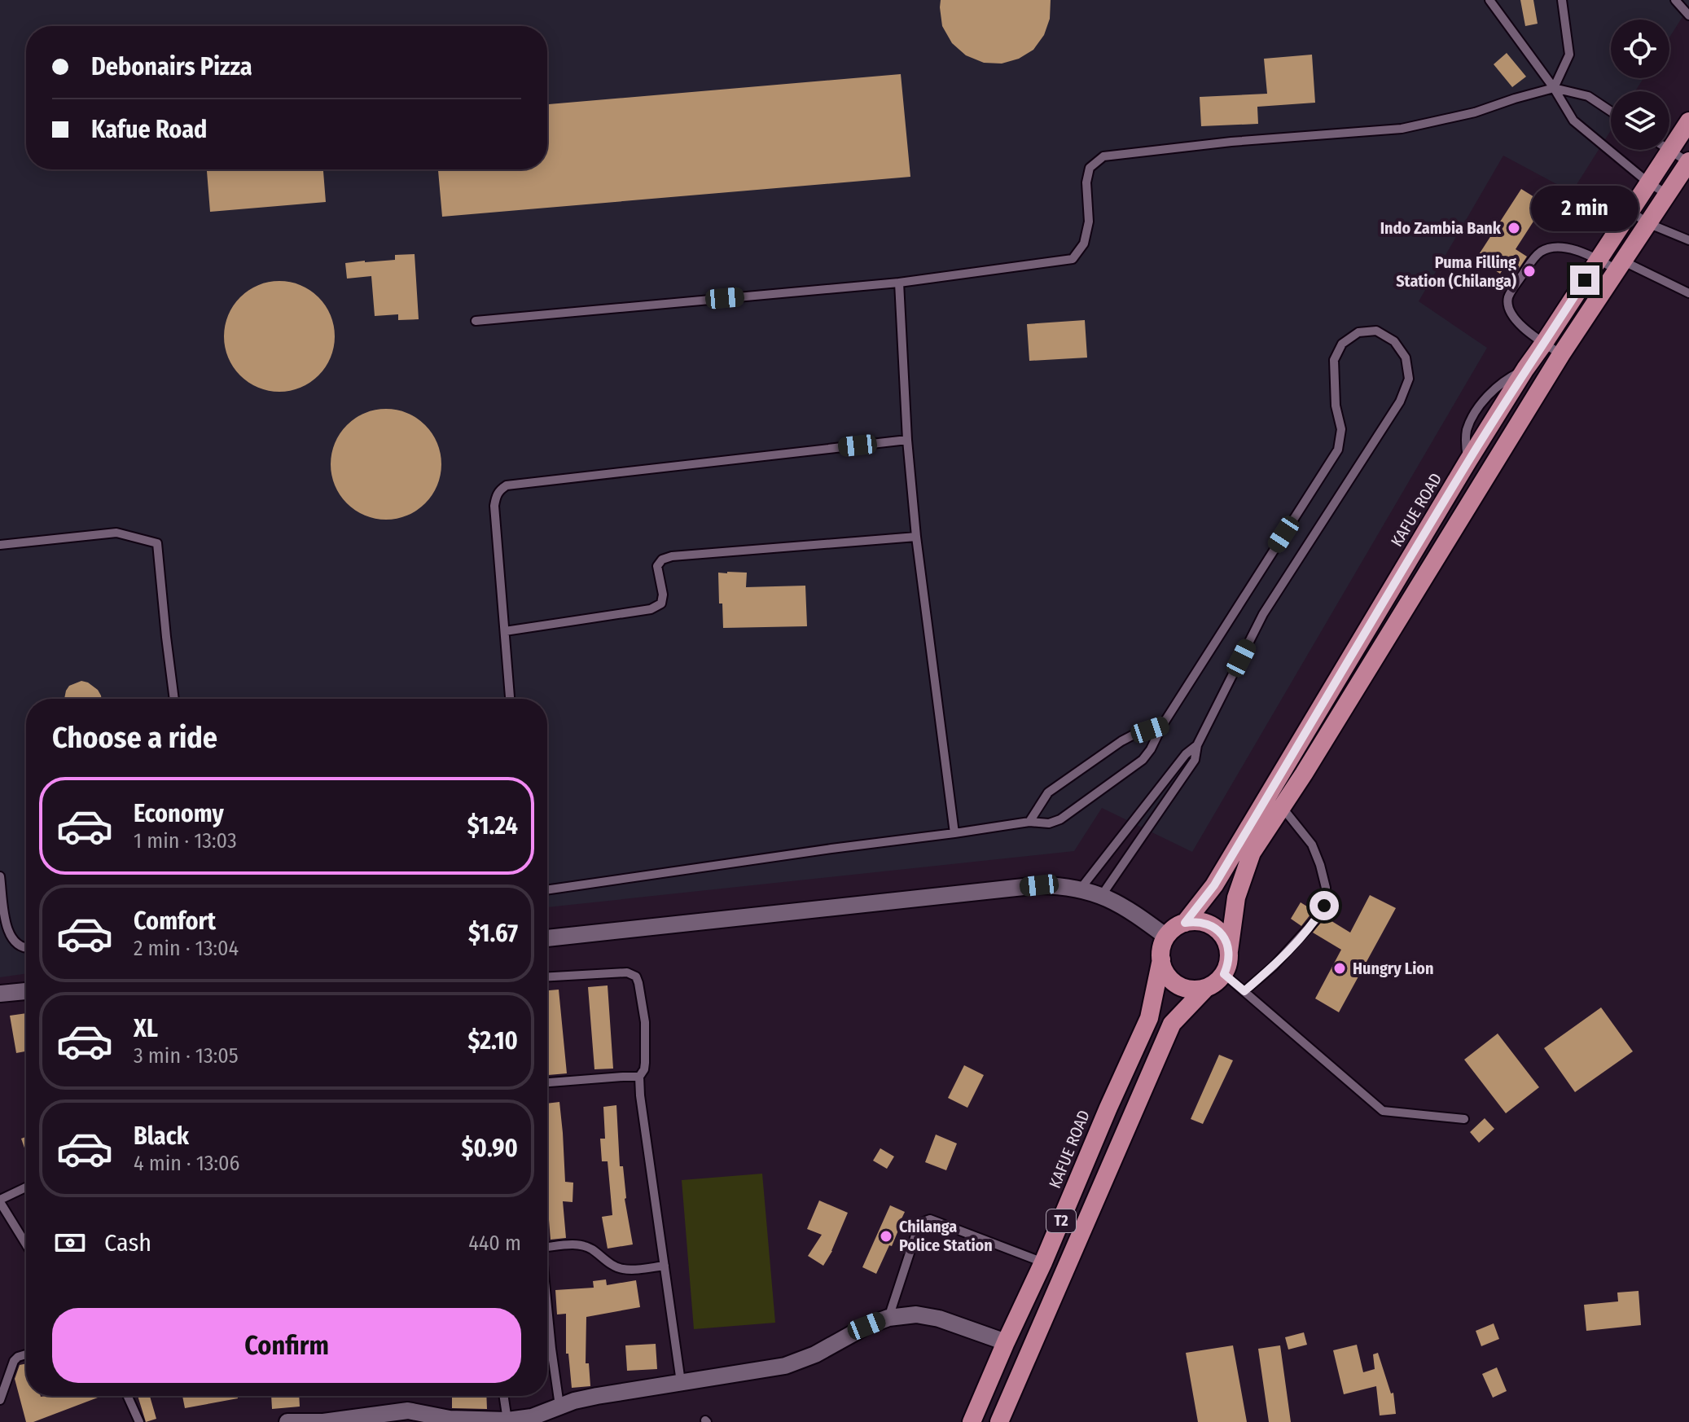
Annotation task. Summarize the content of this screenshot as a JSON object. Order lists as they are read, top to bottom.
{
  "streets": {
    "highway": ["KAFUE ROAD", "T2"]
  },
  "crossings": [
    ["KAFUE ROAD", "T2"]
  ],
  "places": [
    "Indo Zambia Bank",
    "Puma Filling Station (Chilanga)",
    "Hungry Lion",
    "Chilanga Police Station"
  ],
  "page": {
    "banner": ["Debonairs Pizza", "Kafue Road"],
    "bubble": "2 min",
    "heading": "Choose a ride",
    "list": [
      {
        "name": "Economy",
        "note": "1 min · 13:03",
        "value": "$1.24"
      },
      {
        "name": "Comfort",
        "note": "2 min · 13:04",
        "value": "$1.67"
      },
      {
        "name": "XL",
        "note": "3 min · 13:05",
        "value": "$2.10"
      },
      {
        "name": "Black",
        "note": "4 min · 13:06",
        "value": "$0.90"
      }
    ],
    "pay": ["Cash", "440 m"],
    "buttons": "Confirm"
  }
}
